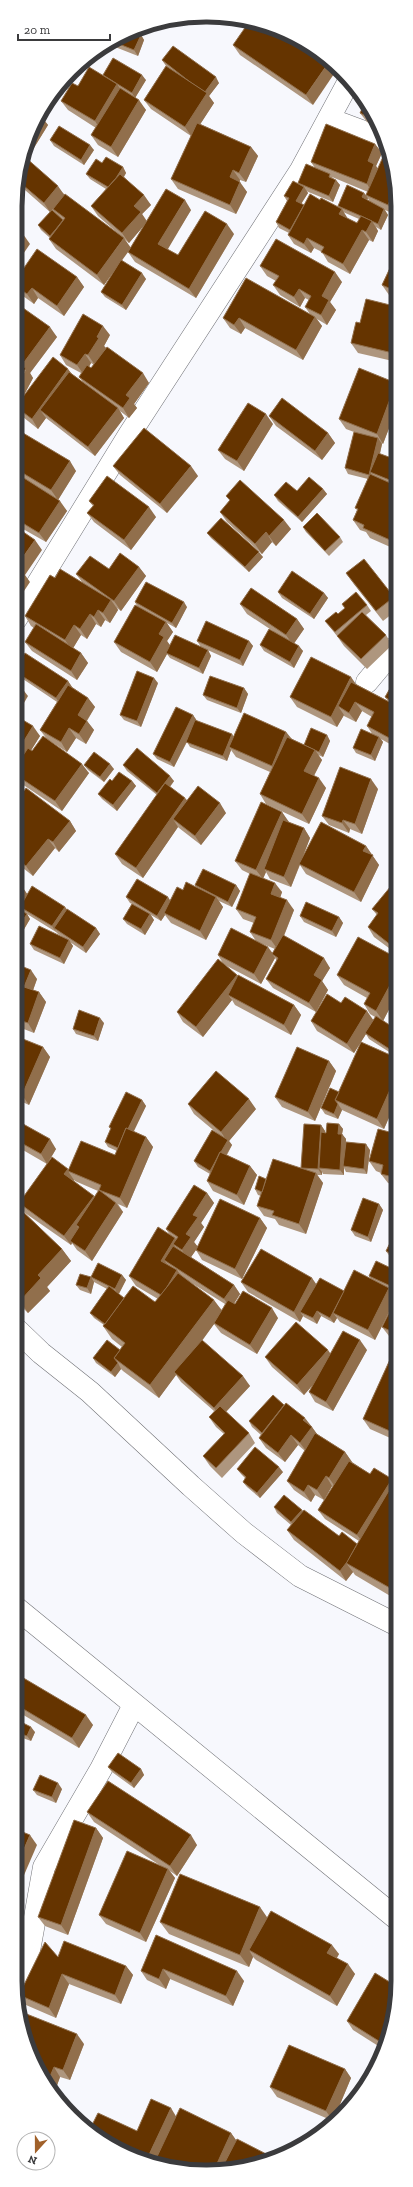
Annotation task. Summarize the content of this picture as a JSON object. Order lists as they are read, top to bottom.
{
  "scale_bar": "20 m",
  "north": "bottom"
}
